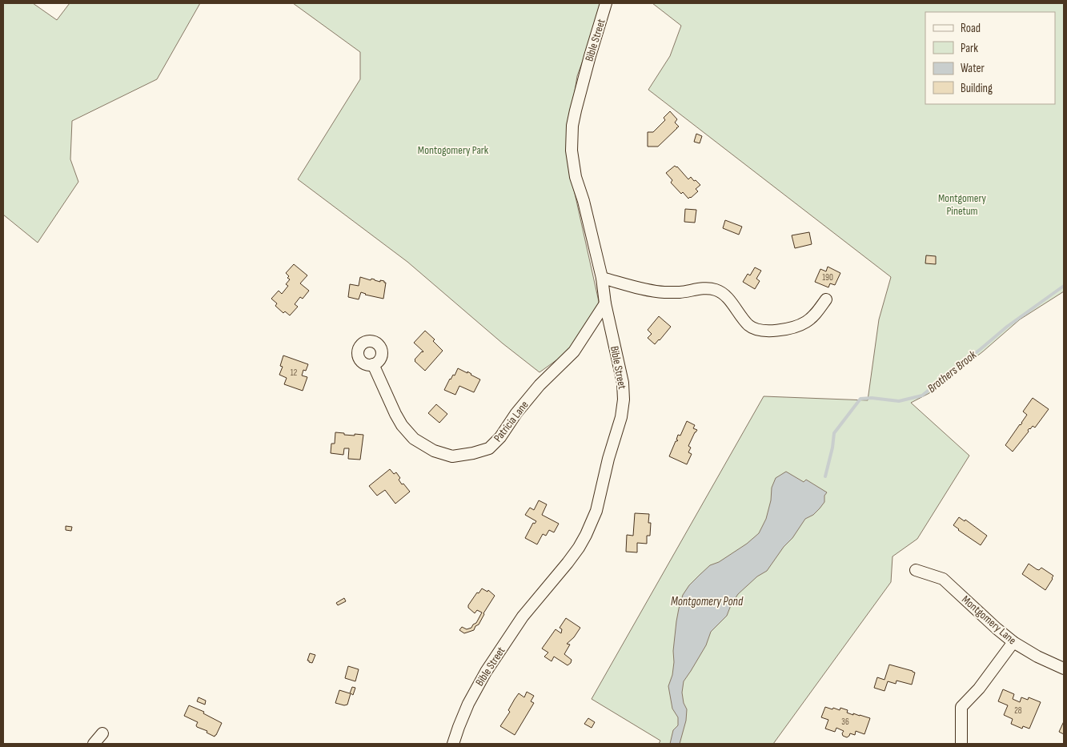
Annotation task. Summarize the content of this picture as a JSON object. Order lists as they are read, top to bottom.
{
  "streets": {
    "street": ["Bible Street", "Patricia Lane", "Montgomery Lane"]
  },
  "crossings": [
    ["Bible Street", "Patricia Lane"]
  ],
  "water": ["Brothers Brook", "Montgomery Pond"],
  "parks": ["Montogomery Park", "Montgomery Pinetum"],
  "house_numbers": [
    "190",
    "12",
    "28",
    "36"
  ],
  "legend": [
    "Road",
    "Park",
    "Water",
    "Building"
  ]
}
